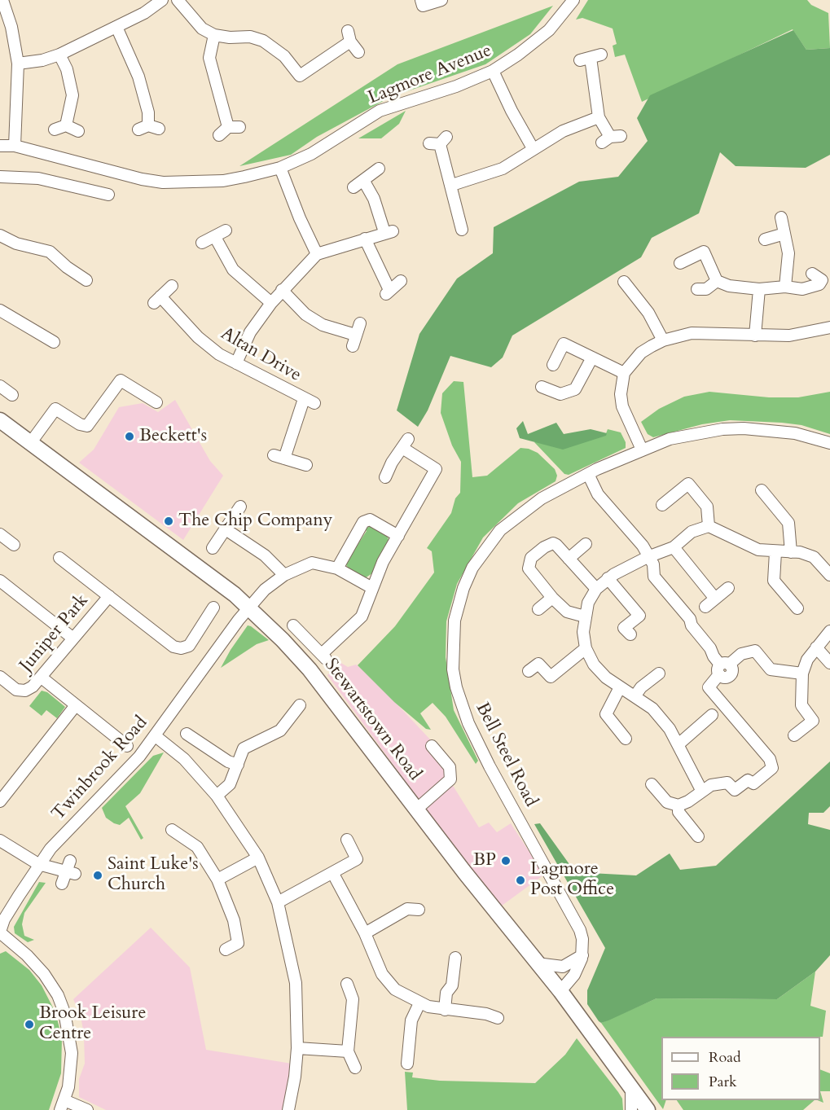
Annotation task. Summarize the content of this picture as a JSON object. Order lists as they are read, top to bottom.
{
  "streets": {
    "main road": ["Stewartstown Road"],
    "street": [
      "Lagmore Avenue",
      "Altan Drive",
      "Juniper Park",
      "Bell Steel Road",
      "Twinbrook Road"
    ]
  },
  "crossings": [
    ["Stewartstown Road", "Twinbrook Road"]
  ],
  "places": [
    "Beckett's",
    "The Chip Company",
    "BP",
    "Saint Luke's Church",
    "Lagmore Post Office",
    "Brook Leisure Centre"
  ],
  "legend": ["Road", "Park"]
}
